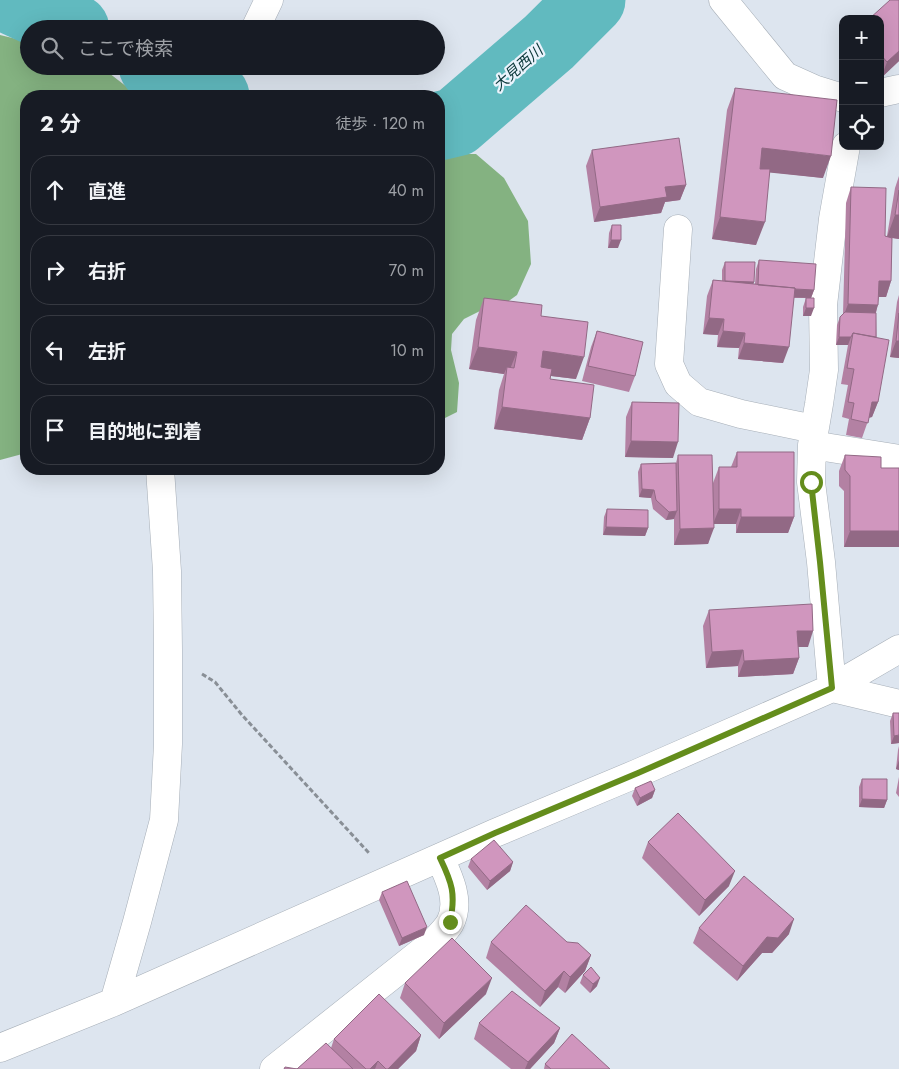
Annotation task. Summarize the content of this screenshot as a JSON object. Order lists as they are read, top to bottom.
{
  "water": ["大見西川"],
  "page": {
    "map_buttons": ["+", "−"],
    "search": "ここで検索",
    "heading": ["2 分", "徒歩 · 120 m"],
    "list": [
      ["直進", "40 m"],
      ["右折", "70 m"],
      ["左折", "10 m"],
      "目的地に到着"
    ]
  }
}
